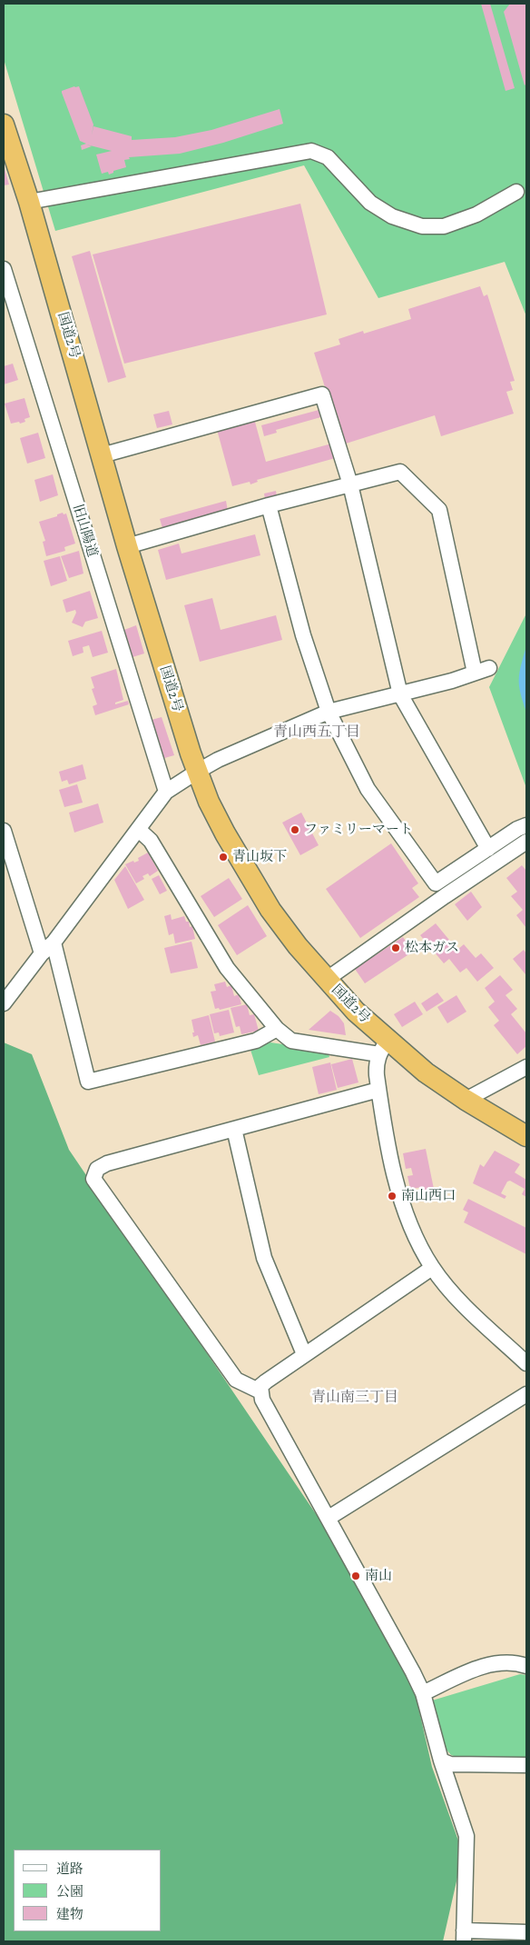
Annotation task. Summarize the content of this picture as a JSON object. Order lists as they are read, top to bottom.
{
  "streets": {
    "highway": ["国道2号"],
    "street": ["旧山陽道"]
  },
  "districts": ["青山西五丁目", "青山南三丁目"],
  "places": [
    "ファミリーマート",
    "青山坂下",
    "松本ガス",
    "南山西口",
    "南山"
  ],
  "legend": ["道路", "公園", "建物"]
}
